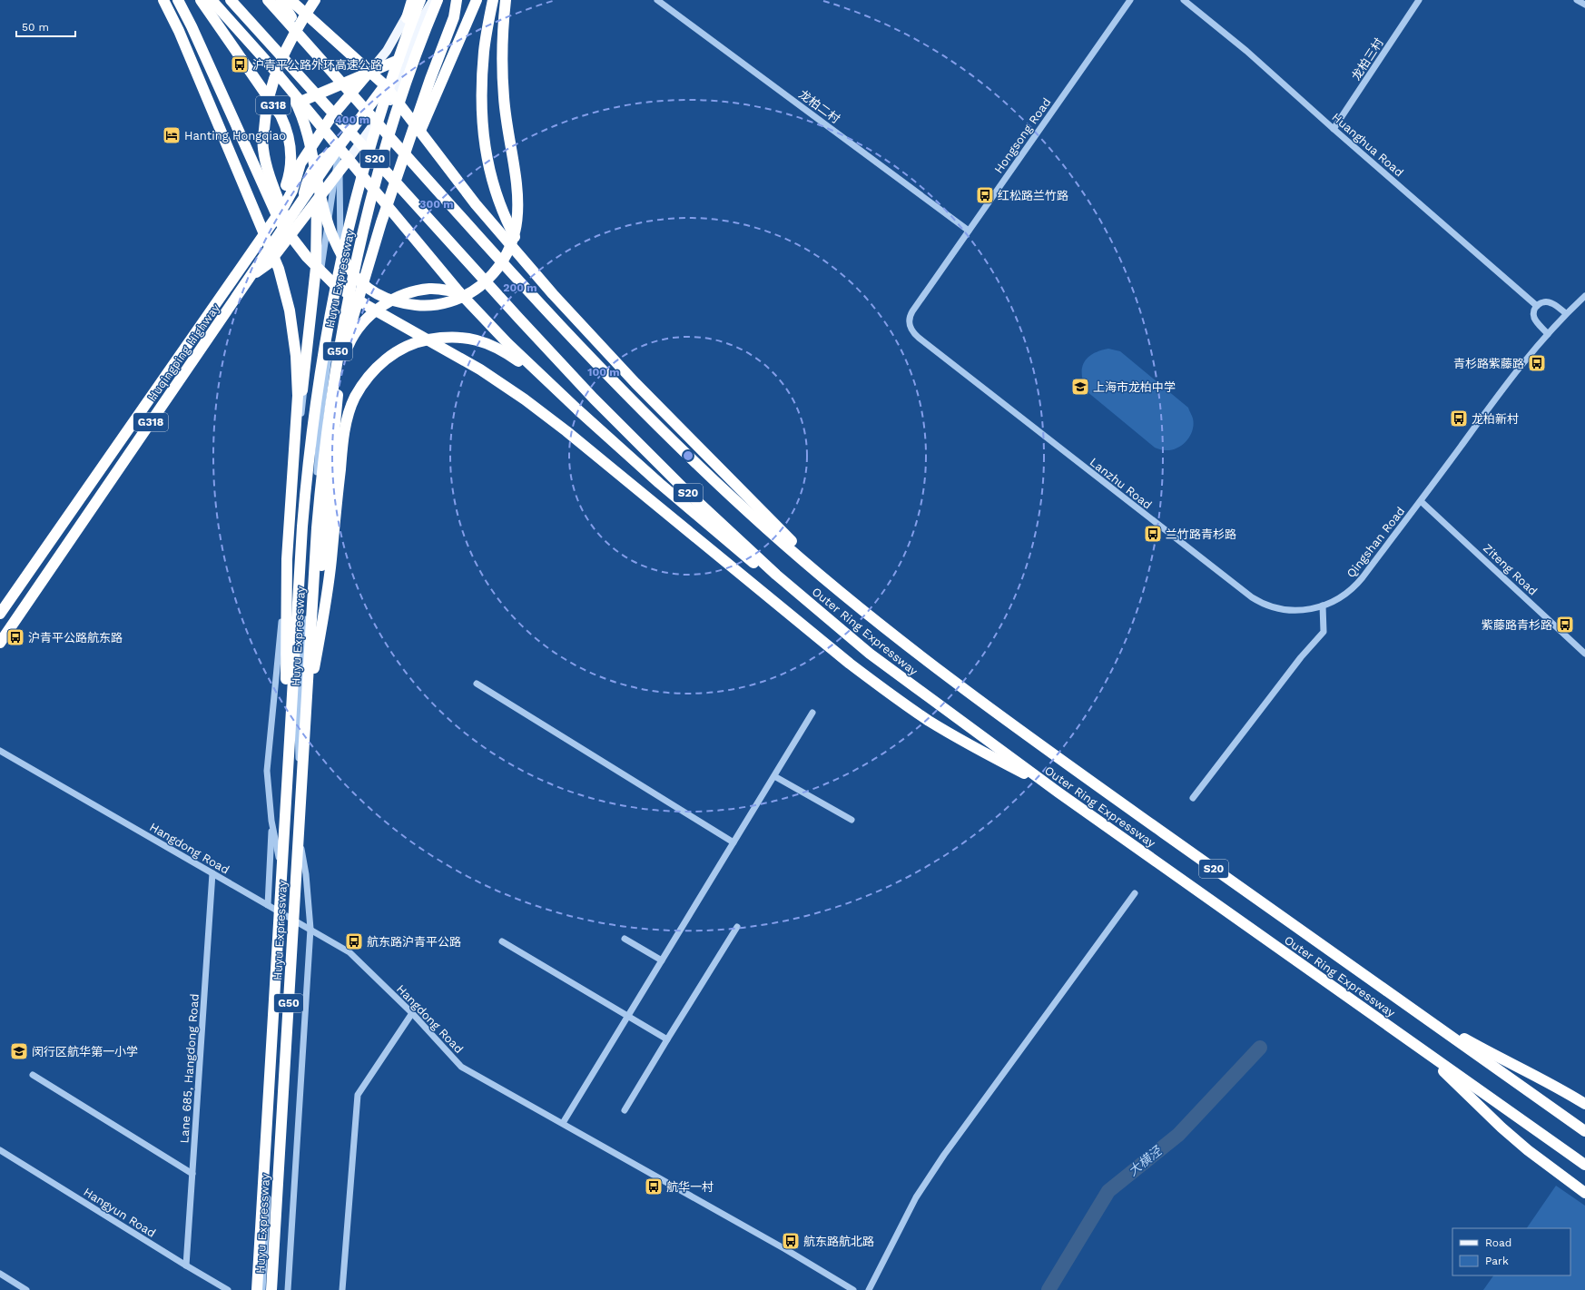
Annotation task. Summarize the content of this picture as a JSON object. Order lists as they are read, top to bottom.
{
  "streets": {
    "highway": [
      "G318",
      "S20",
      "Huyu Expressway",
      "G50",
      "Huqingping Highway",
      "Outer Ring Expressway"
    ],
    "street": [
      "龙柏三村",
      "龙柏二村",
      "Hongsong Road",
      "Huanghua Road",
      "Lanzhu Road",
      "Qingshan Road",
      "Ziteng Road",
      "Hangdong Road",
      "Lane 685, Hangdong Road",
      "Hangyun Road"
    ]
  },
  "crossings": [
    ["龙柏三村", "Huanghua Road"],
    ["龙柏二村", "Hongsong Road"],
    ["Hongsong Road", "Lanzhu Road"],
    ["Lanzhu Road", "Qingshan Road"],
    ["Qingshan Road", "Ziteng Road"],
    ["Hangdong Road", "Lane 685, Hangdong Road"],
    ["Lane 685, Hangdong Road", "Hangyun Road"]
  ],
  "water": ["大横泾"],
  "places": {
    "bus stop": [
      "沪青平公路外环高速公路",
      "红松路兰竹路",
      "青杉路紫藤路",
      "龙柏新村",
      "兰竹路青杉路",
      "紫藤路青杉路",
      "沪青平公路航东路",
      "航东路沪青平公路",
      "航华一村",
      "航东路航北路"
    ],
    "hotel": ["Hanting Hongqiao"],
    "school or university": ["上海市龙柏中学", "闵行区航华第一小学"]
  },
  "legend": ["Road", "Park"],
  "scale_bar": "50 m",
  "rings": [
    "400 m",
    "300 m",
    "200 m",
    "100 m"
  ]
}
